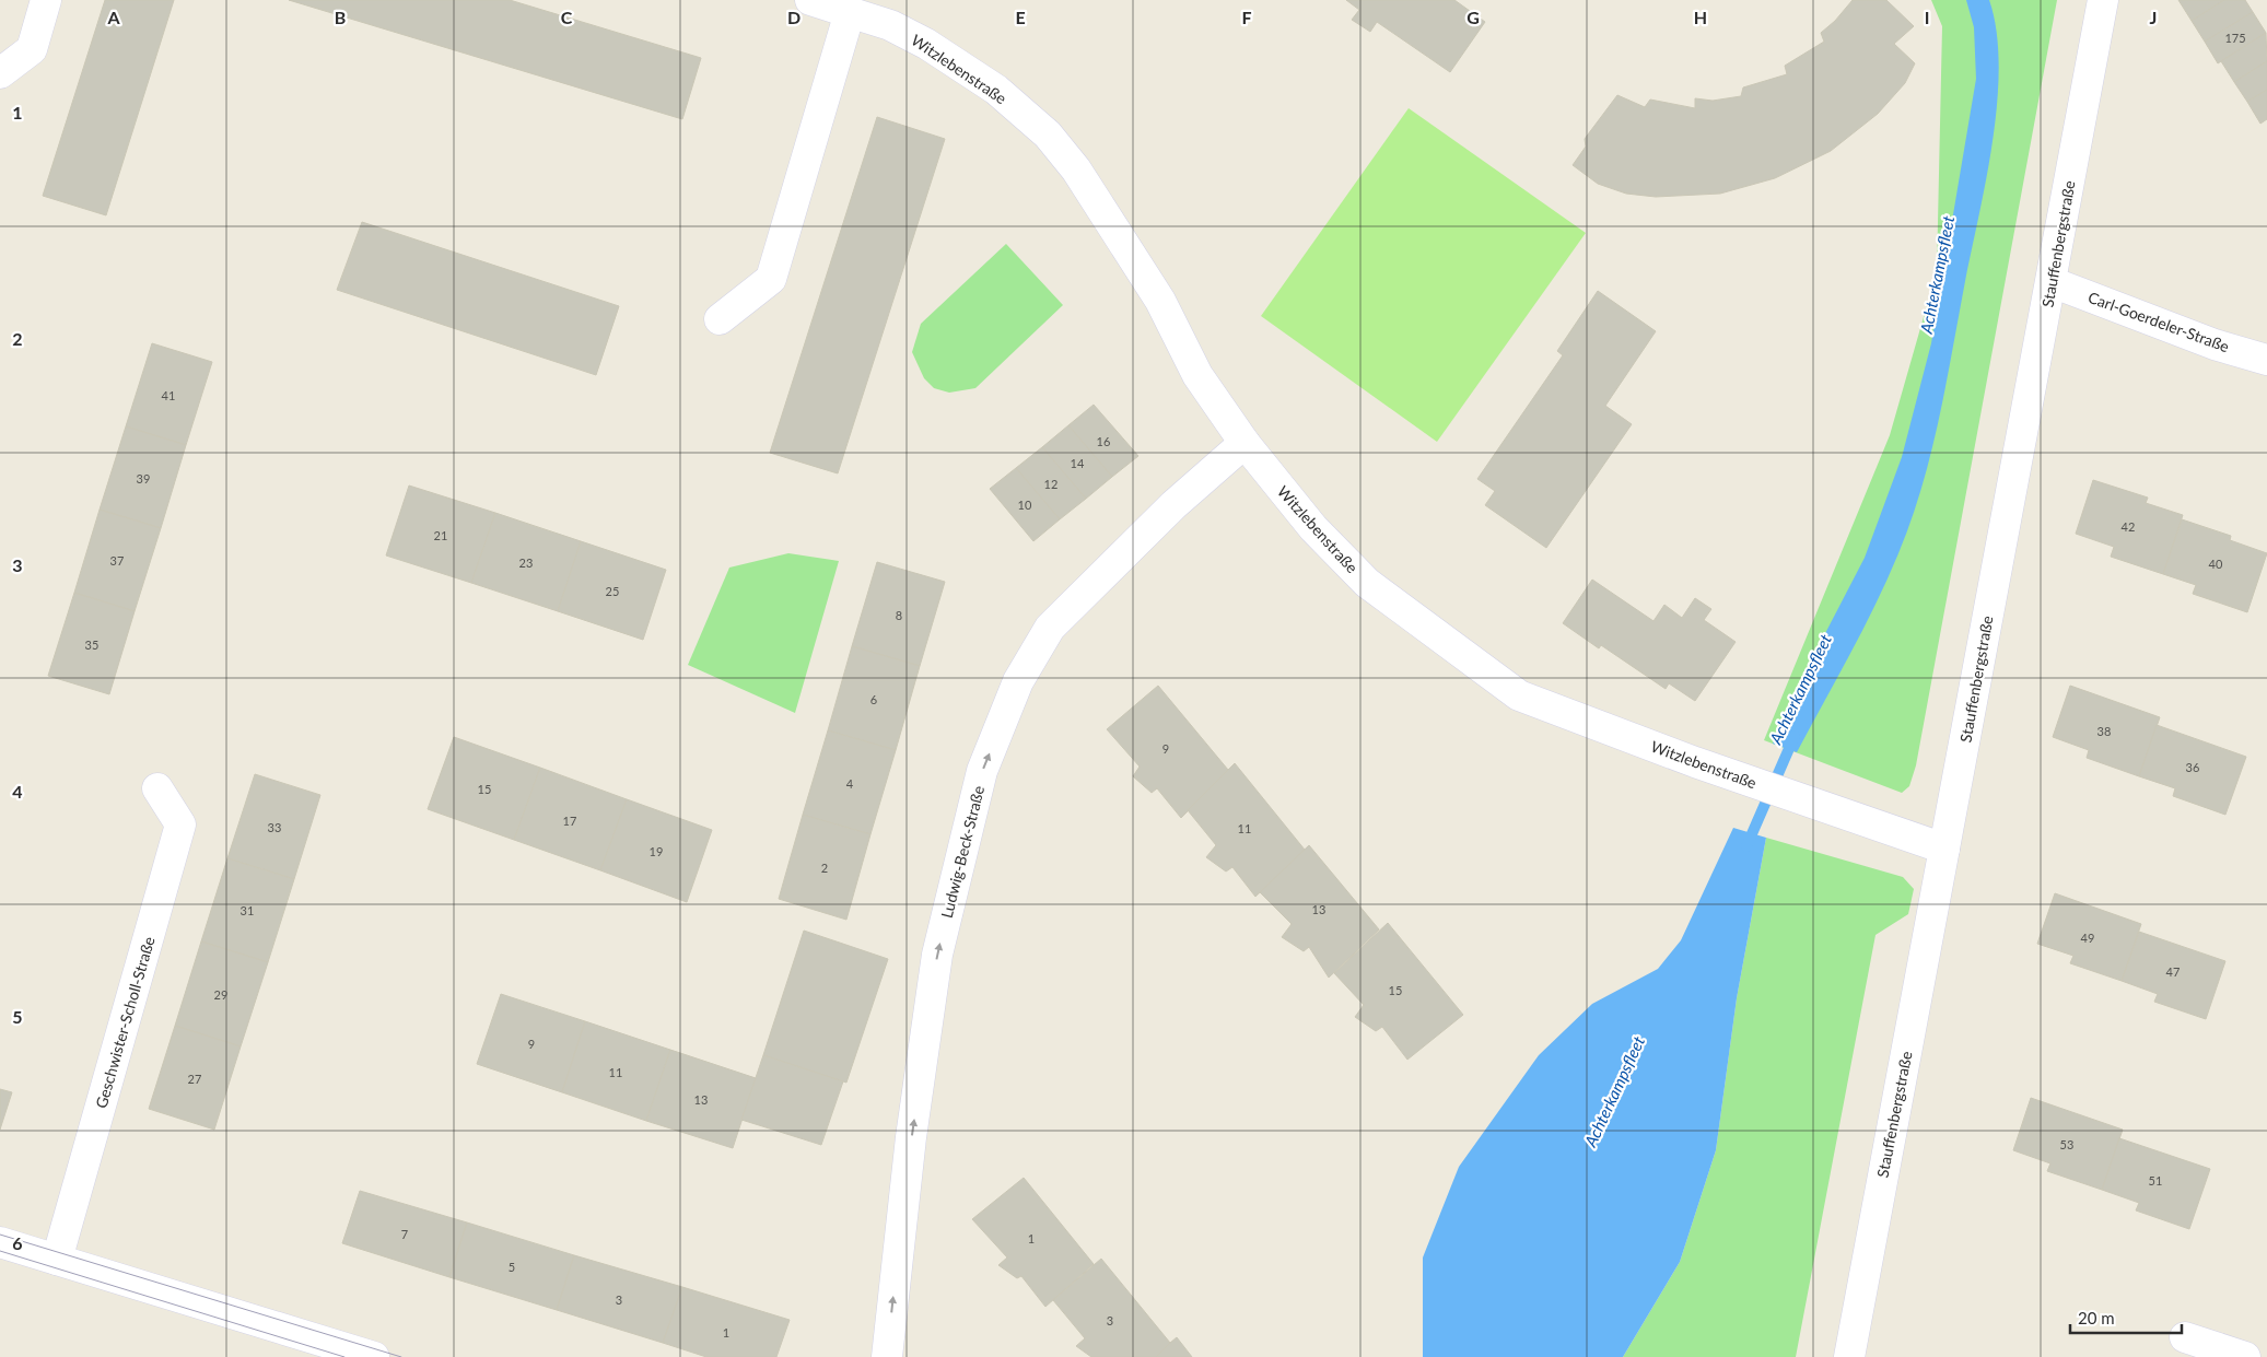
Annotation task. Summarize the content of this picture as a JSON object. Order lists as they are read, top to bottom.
{
  "streets": {
    "street": [
      "Witzlebenstraße",
      "Stauffenbergstraße",
      "Carl-Goerdeler-Straße",
      "Ludwig-Beck-Straße",
      "Geschwister-Scholl-Straße"
    ]
  },
  "crossings": [
    ["Witzlebenstraße", "Stauffenbergstraße"],
    ["Witzlebenstraße", "Ludwig-Beck-Straße"],
    ["Stauffenbergstraße", "Carl-Goerdeler-Straße"]
  ],
  "one_way": ["Ludwig-Beck-Straße"],
  "water": ["Achterkampsfleet"],
  "house_numbers": [
    "175",
    "41",
    "16",
    "14",
    "39",
    "12",
    "10",
    "42",
    "21",
    "37",
    "23",
    "40",
    "25",
    "8",
    "35",
    "6",
    "38",
    "9",
    "36",
    "4",
    "15",
    "17",
    "33",
    "11",
    "19",
    "2",
    "13",
    "31",
    "49",
    "47",
    "15",
    "29",
    "9",
    "11",
    "27",
    "13",
    "53",
    "51",
    "7",
    "1",
    "5",
    "3",
    "3",
    "1"
  ],
  "scale_bar": "20 m",
  "grid": {
    "columns": [
      "A",
      "B",
      "C",
      "D",
      "E",
      "F",
      "G",
      "H",
      "I",
      "J"
    ],
    "rows": [
      "1",
      "2",
      "3",
      "4",
      "5",
      "6"
    ]
  }
}
